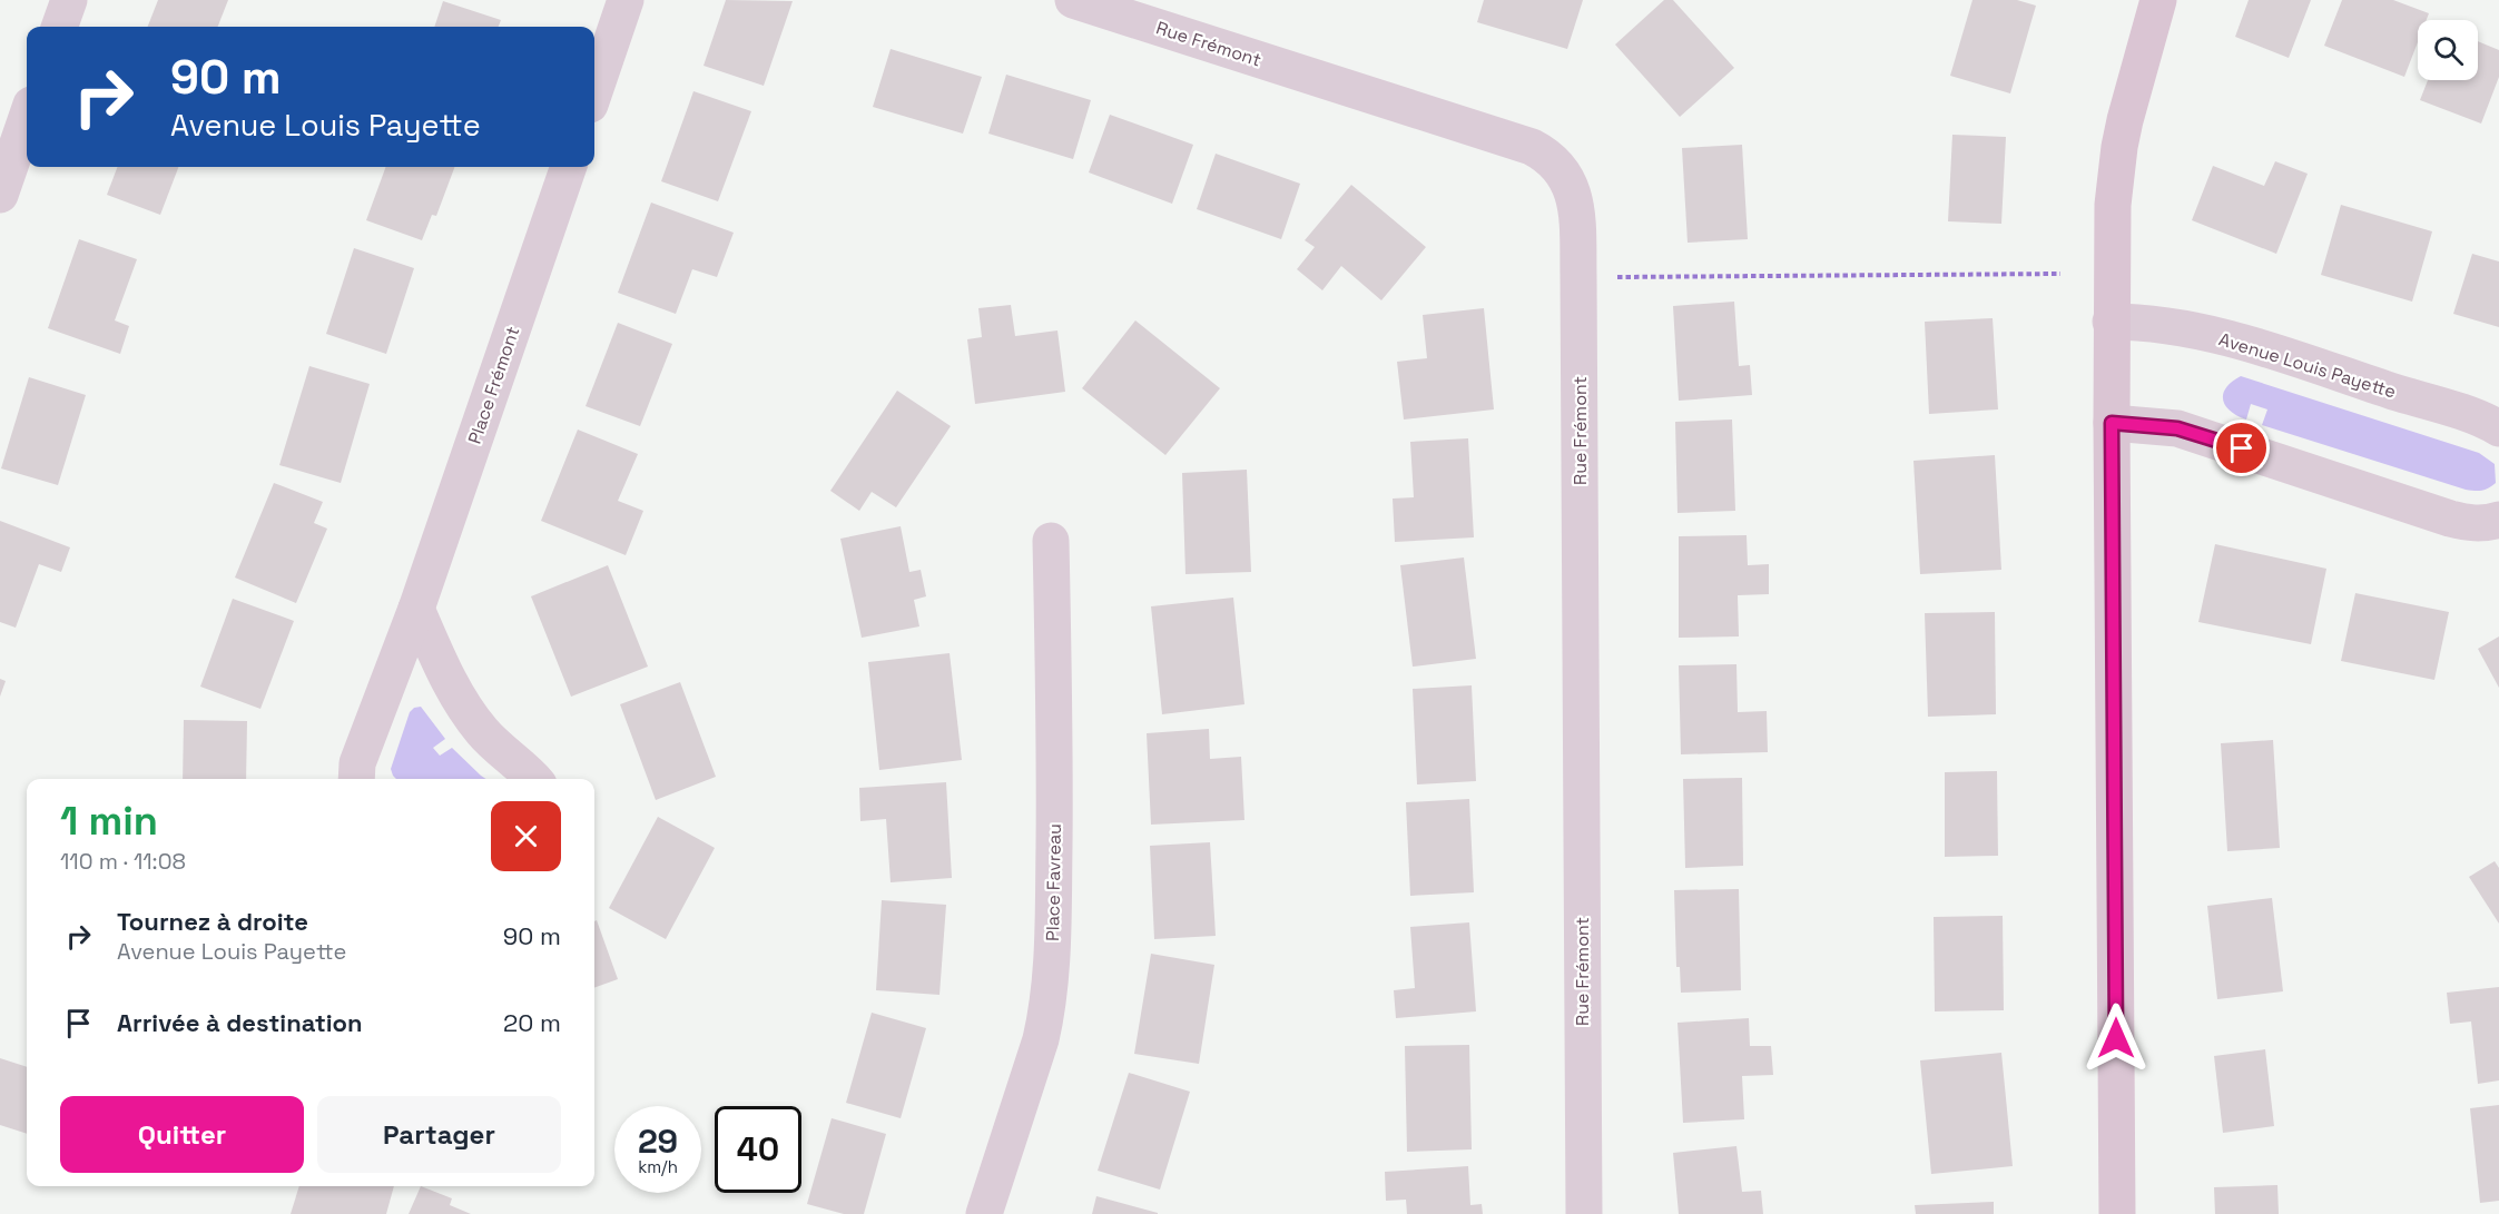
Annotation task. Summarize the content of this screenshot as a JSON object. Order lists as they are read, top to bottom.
{
  "streets": {
    "street": [
      "Rue Frémont",
      "Avenue Louis Payette",
      "Place Frémont",
      "Place Favreau"
    ]
  },
  "page": {
    "turn": ["90 m", "Avenue Louis Payette"],
    "heading": ["1 min", "110 m · 11:08"],
    "list": [
      {
        "name": "Tournez à droite",
        "note": "Avenue Louis Payette",
        "value": "90 m"
      },
      {
        "name": "Arrivée à destination",
        "value": "20 m"
      }
    ],
    "buttons": ["Quitter", "Partager"],
    "speed": "29 km/h",
    "limit": "40"
  }
}
